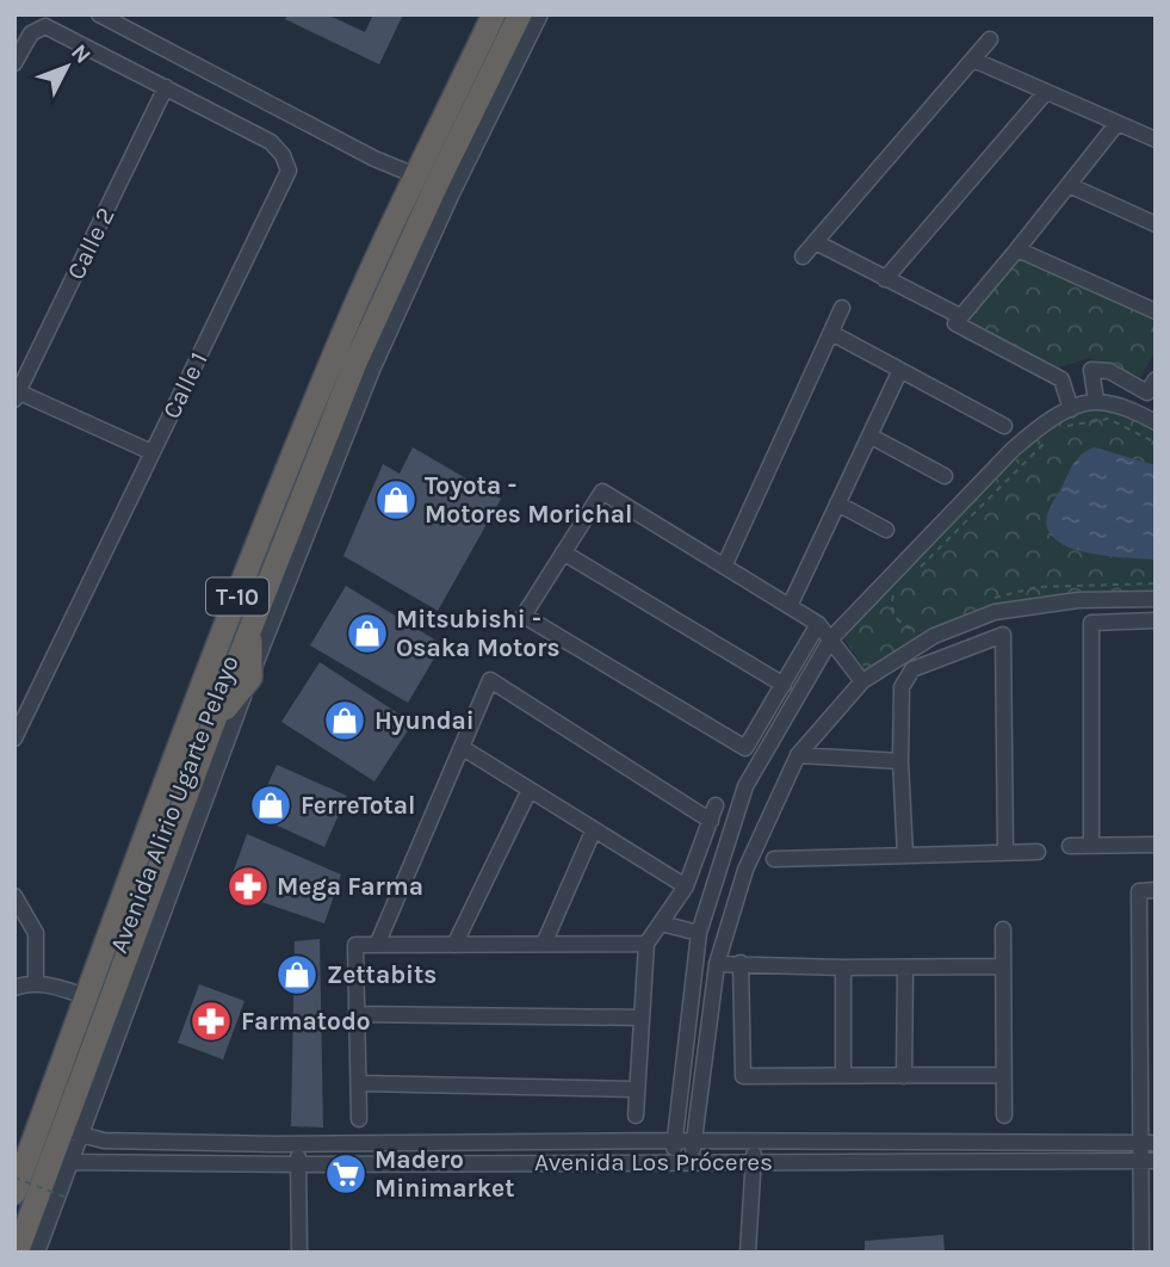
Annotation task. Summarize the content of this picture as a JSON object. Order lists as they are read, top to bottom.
{
  "streets": {
    "highway": ["T-10", "Avenida Alirio Ugarte Pelayo"],
    "street": ["Calle 2", "Calle 1", "Avenida Los Próceres"]
  },
  "crossings": [
    ["Calle 2", "Calle 1"],
    ["Avenida Alirio Ugarte Pelayo", "Avenida Los Próceres"]
  ],
  "places": {
    "shop": [
      "Toyota - Motores Morichal",
      "Mitsubishi - Osaka Motors",
      "Hyundai",
      "FerreTotal",
      "Zettabits"
    ],
    "pharmacy": ["Mega Farma", "Farmatodo"],
    "supermarket": ["Madero Minimarket"]
  },
  "north": "top right"
}
